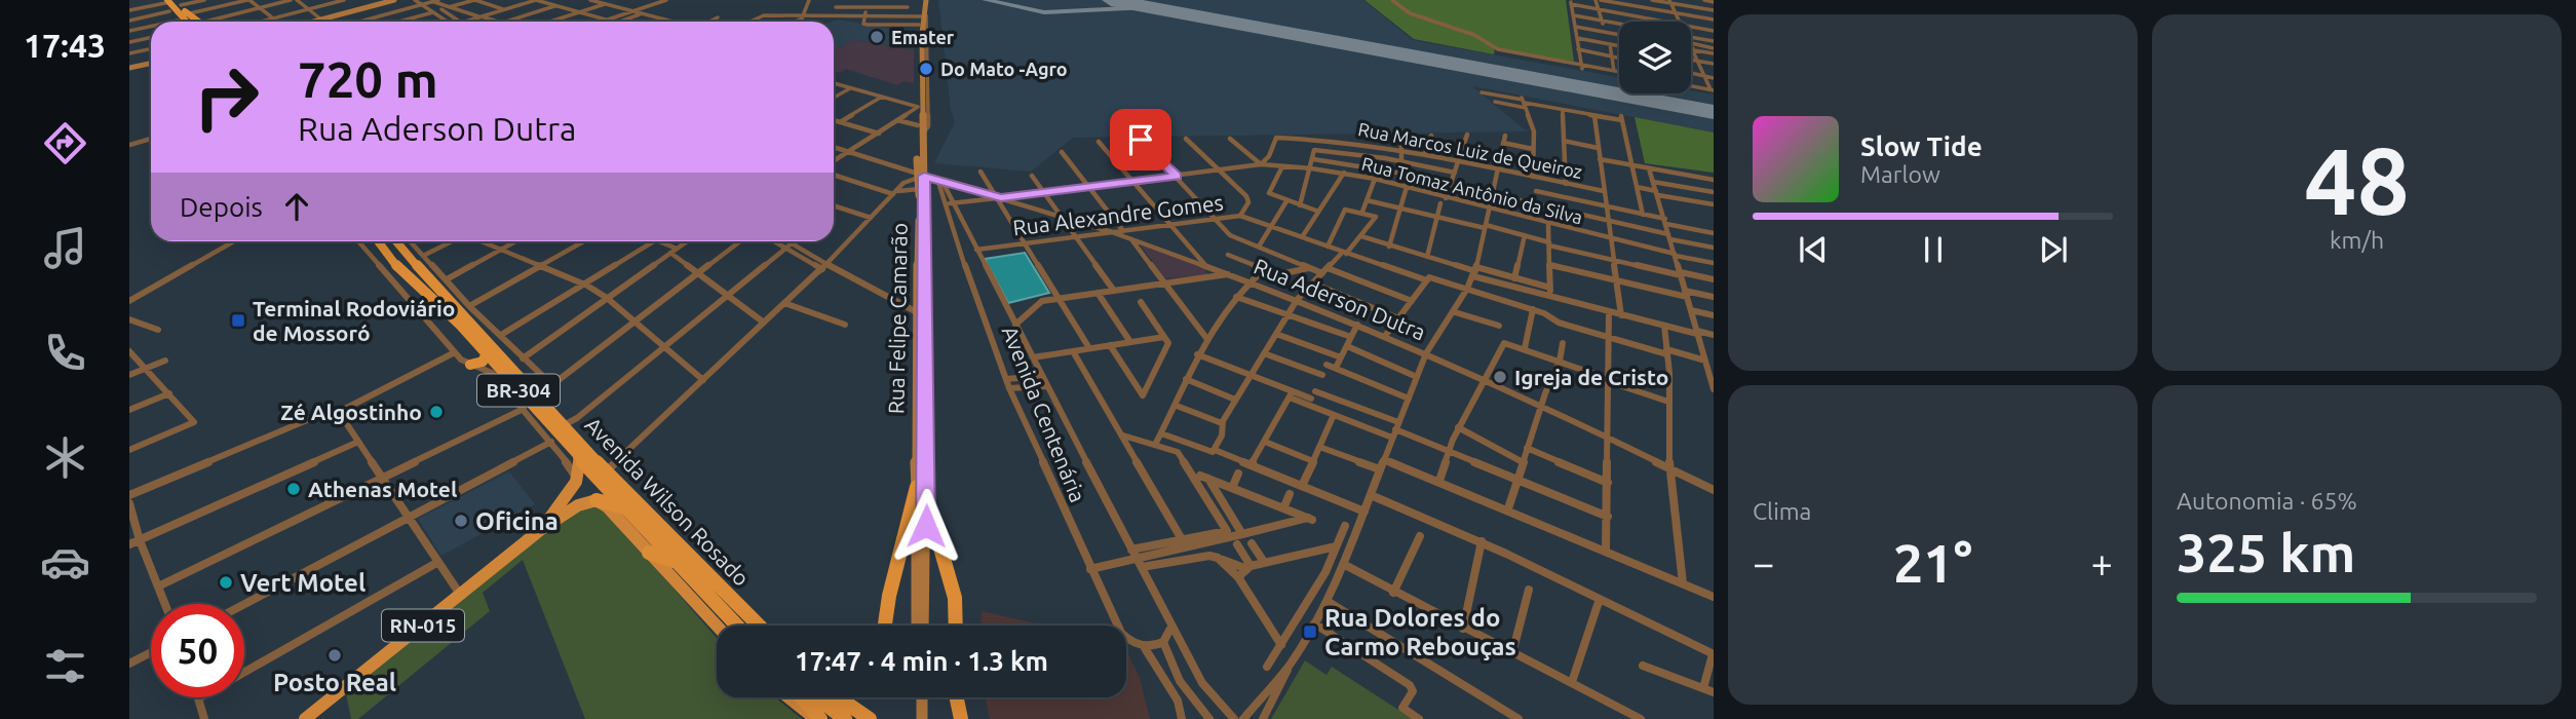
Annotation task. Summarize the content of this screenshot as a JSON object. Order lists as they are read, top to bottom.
{
  "streets": {
    "highway": ["BR-304", "Avenida Wilson Rosado"],
    "main road": ["Rua Felipe Camarão", "RN-015"],
    "street": [
      "Rua Marcos Luiz de Queiroz",
      "Rua Tomaz Antônio da Silva",
      "Rua Alexandre Gomes",
      "Rua Aderson Dutra",
      "Avenida Centenária"
    ]
  },
  "crossings": [
    ["Rua Marcos Luiz de Queiroz", "Rua Tomaz Antônio da Silva"],
    ["Rua Tomaz Antônio da Silva", "Rua Aderson Dutra"],
    ["Rua Tomaz Antônio da Silva", "Avenida Centenária"],
    ["Rua Alexandre Gomes", "Rua Aderson Dutra"],
    ["Rua Alexandre Gomes", "Avenida Centenária"],
    ["Rua Aderson Dutra", "Rua Felipe Camarão"],
    ["Rua Aderson Dutra", "Avenida Centenária"],
    ["Rua Felipe Camarão", "Avenida Centenária"]
  ],
  "places": {
    "other": [
      "Emater",
      "Do Mato -Agro",
      "Igreja de Cristo",
      "Zé Algostinho",
      "Athenas Motel",
      "Oficina",
      "Vert Motel",
      "Posto Real"
    ],
    "transit": ["Terminal Rodoviário de Mossoró", "Rua Dolores do Carmo Rebouças"]
  },
  "page": {
    "tabs": "17:43",
    "tile": [
      ["48", "km/h"],
      "Clima",
      ["Autonomia · 65%", "325 km"]
    ],
    "turn": ["720 m", "Rua Aderson Dutra"],
    "song": ["Slow Tide", "Marlow"],
    "then": "Depois",
    "heat": ["−", "21°", "+"],
    "limit": "50",
    "trip": "17:47 · 4 min · 1.3 km"
  }
}
